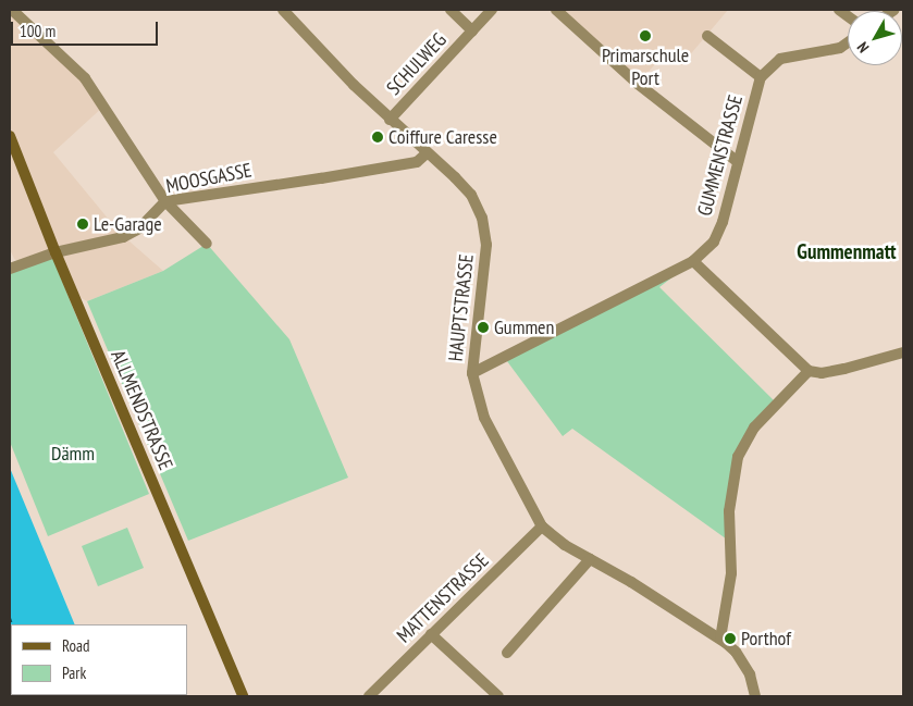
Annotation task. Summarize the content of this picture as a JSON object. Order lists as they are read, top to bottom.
{
  "streets": {
    "main road": ["ALLMENDSTRASSE"],
    "street": [
      "SCHULWEG",
      "GUMMENSTRASSE",
      "MOOSGASSE",
      "HAUPTSTRASSE",
      "MATTENSTRASSE"
    ]
  },
  "crossings": [
    ["SCHULWEG", "HAUPTSTRASSE"],
    ["GUMMENSTRASSE", "HAUPTSTRASSE"],
    ["MOOSGASSE", "HAUPTSTRASSE"],
    ["MOOSGASSE", "ALLMENDSTRASSE"],
    ["HAUPTSTRASSE", "MATTENSTRASSE"]
  ],
  "districts": ["Gummenmatt"],
  "parks": ["Dämm"],
  "places": [
    "Primarschule Port",
    "Coiffure Caresse",
    "Le-Garage",
    "Gummen",
    "Porthof"
  ],
  "legend": ["Road", "Park"],
  "scale_bar": "100 m",
  "north": "bottom left"
}
